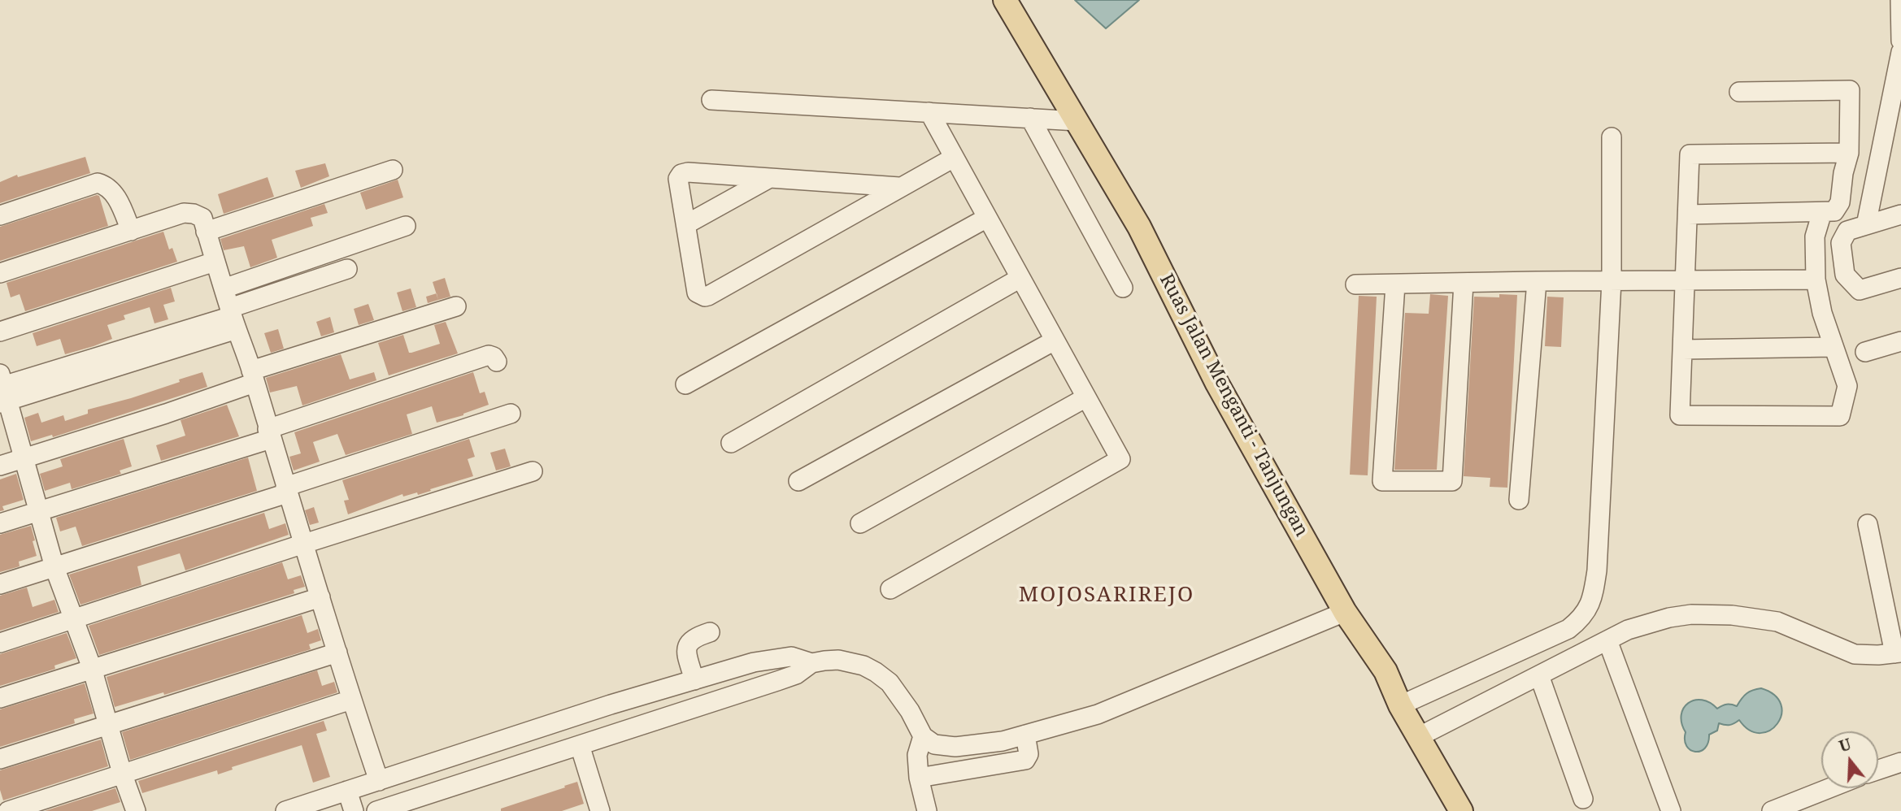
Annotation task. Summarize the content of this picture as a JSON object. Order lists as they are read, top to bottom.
{
  "streets": {
    "main road": ["Ruas Jalan Menganti - Tanjungan"]
  },
  "districts": ["MOJOSARIREJO"],
  "north": "top"
}
